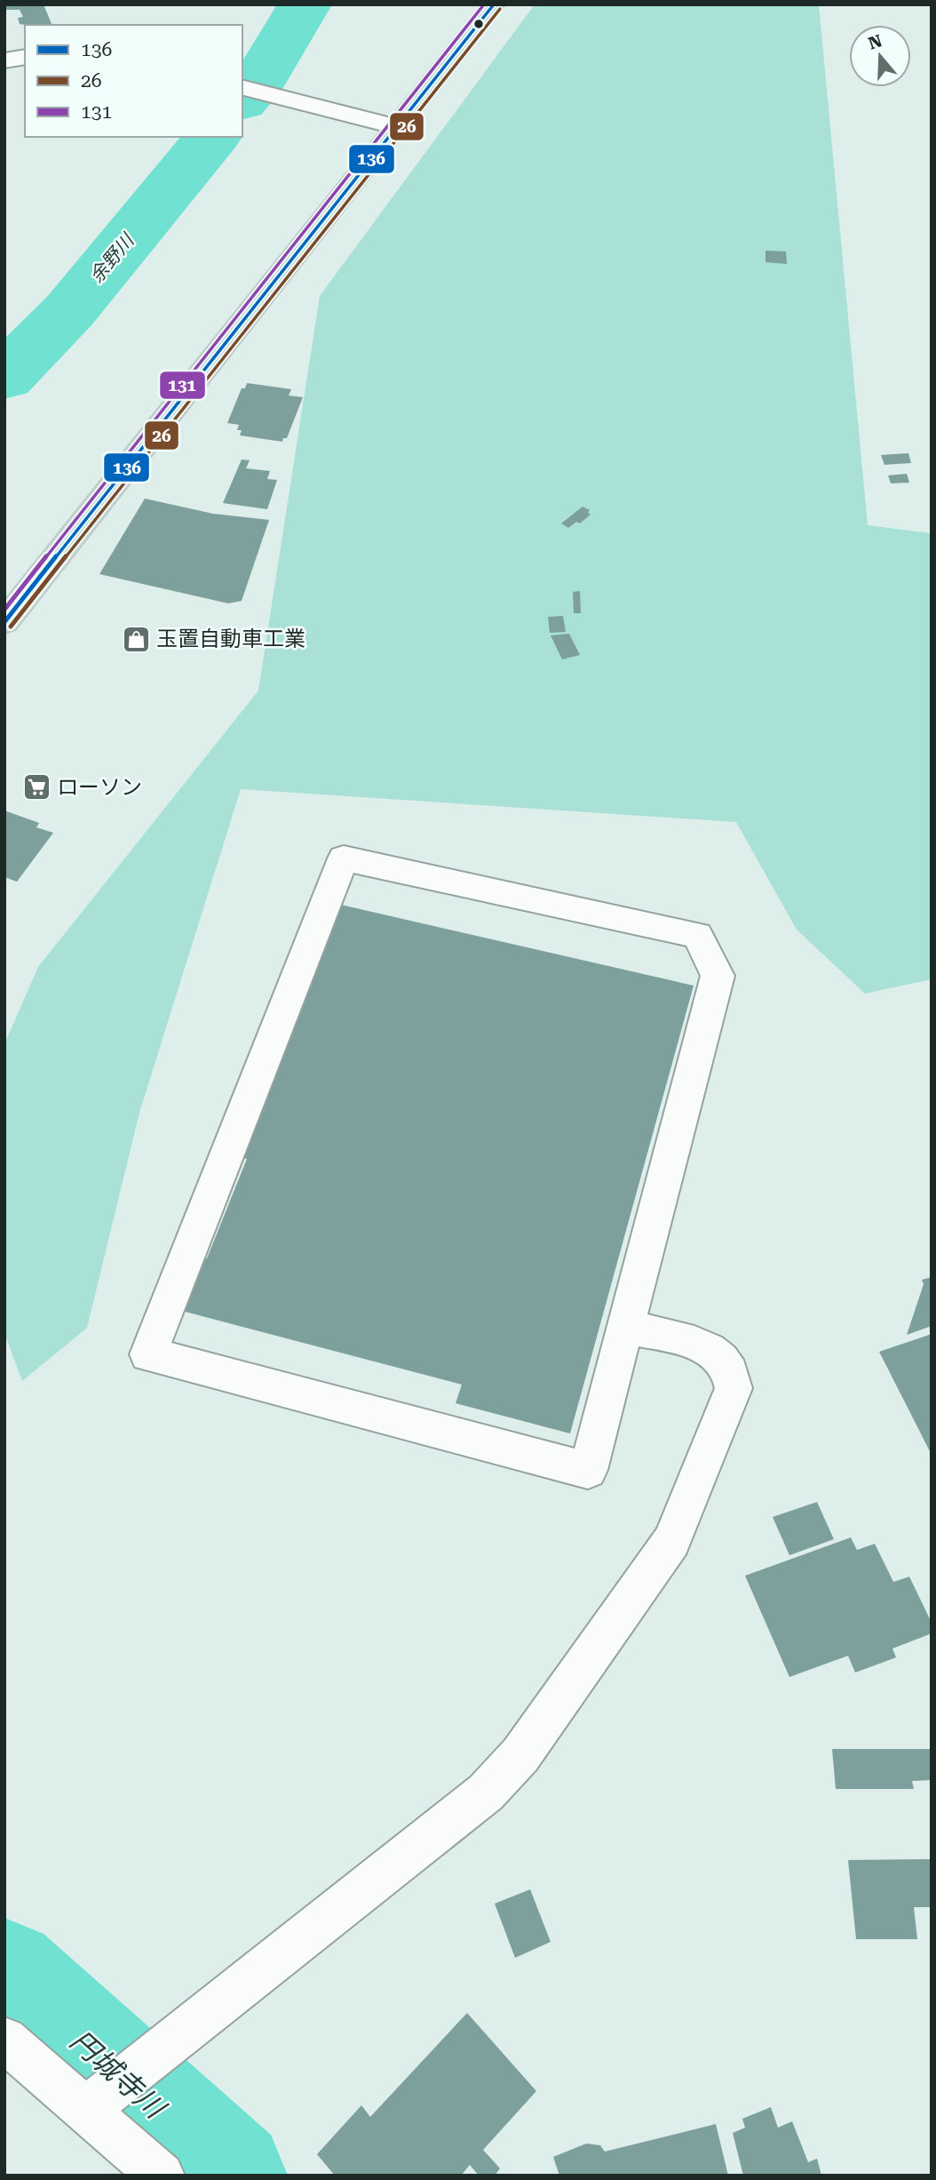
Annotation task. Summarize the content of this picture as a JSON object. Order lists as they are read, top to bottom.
{
  "water": ["余野川", "円城寺川"],
  "places": {
    "shop": ["玉置自動車工業"],
    "supermarket": ["ローソン"]
  },
  "lines": ["transit line 136", "transit line 131", "transit line 26"],
  "legend": ["136", "26", "131"],
  "north": "top"
}
